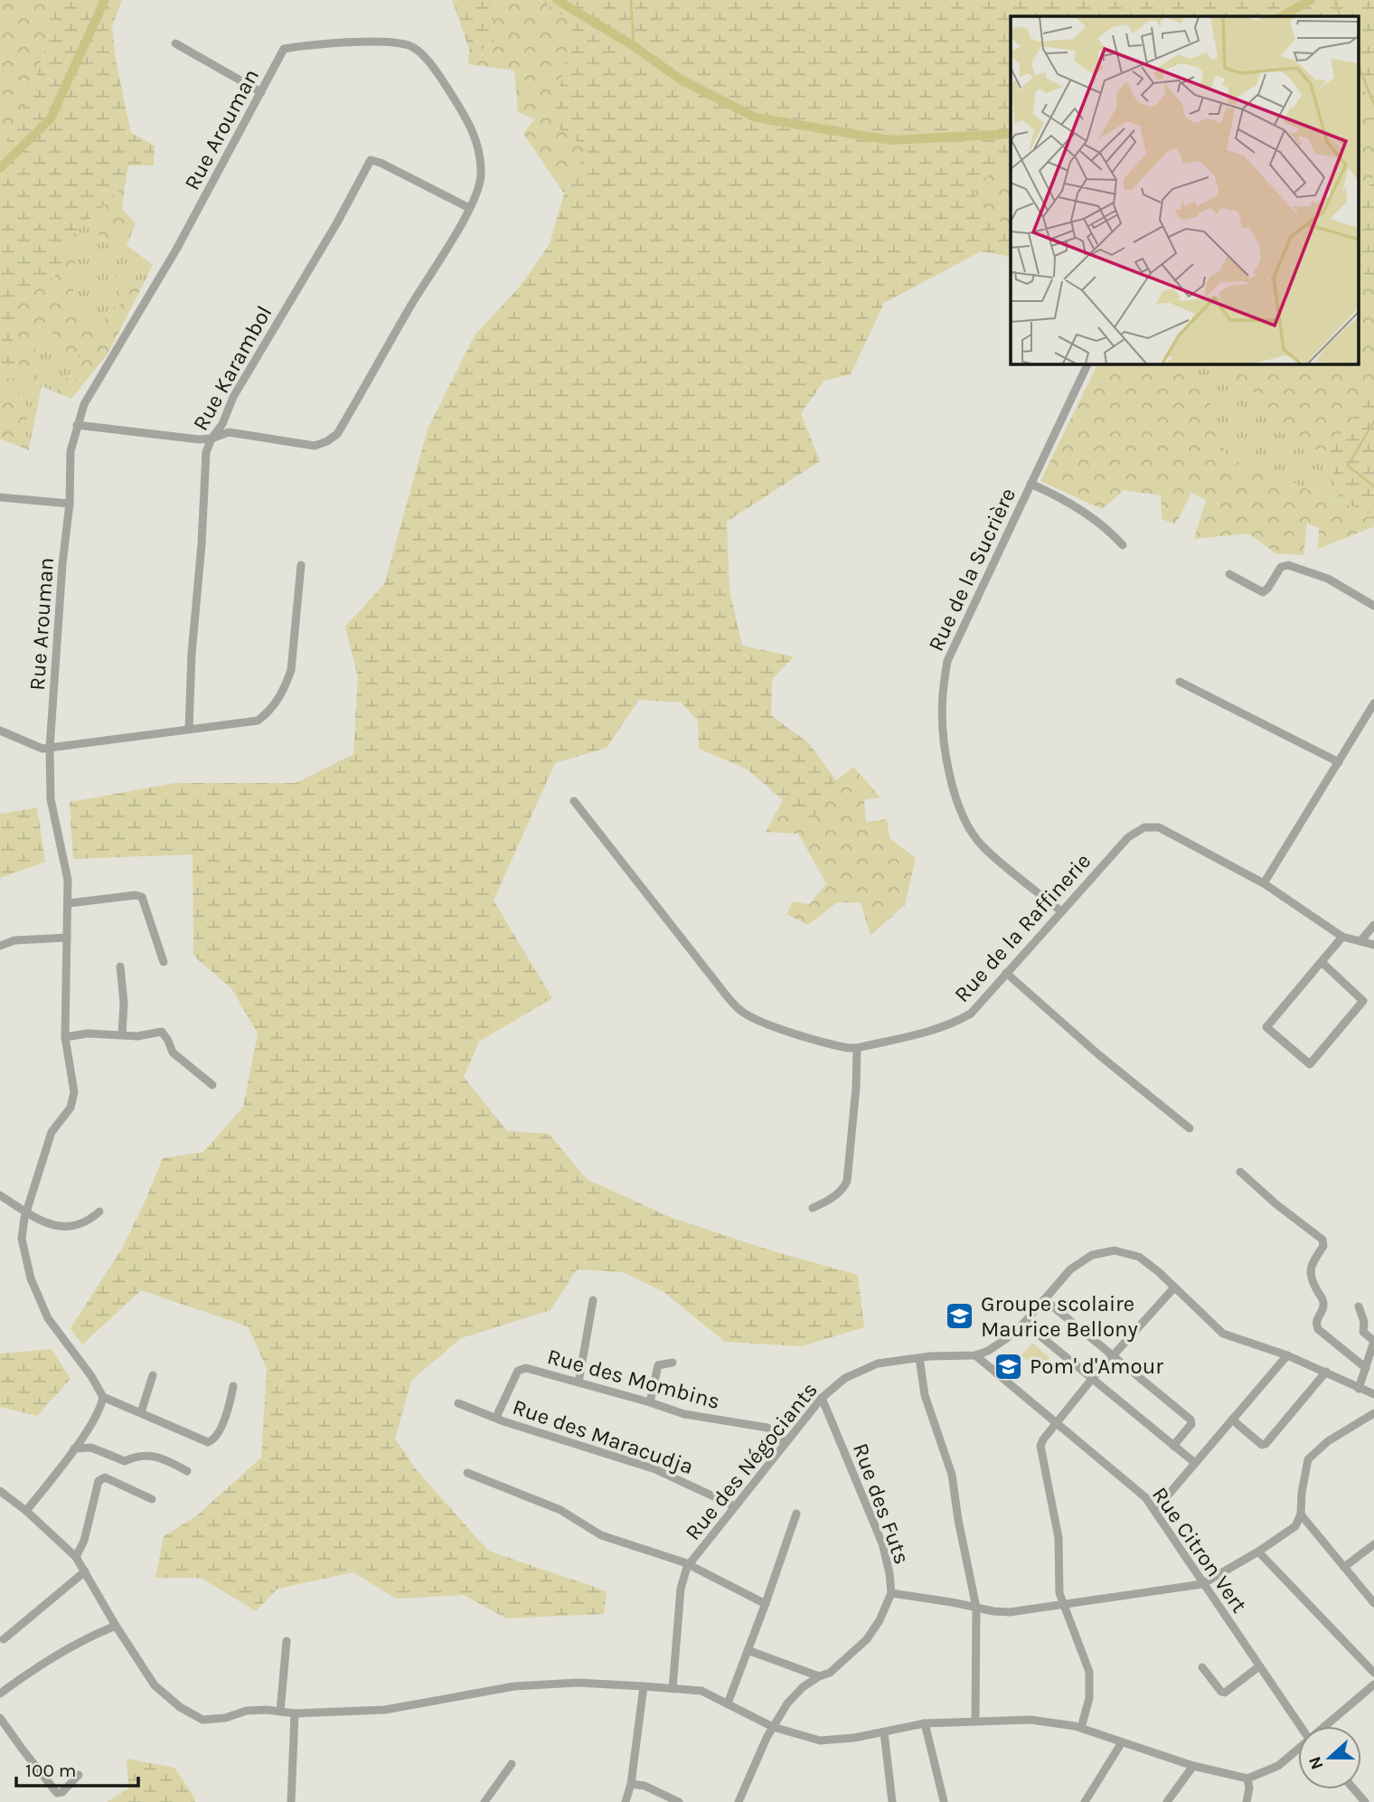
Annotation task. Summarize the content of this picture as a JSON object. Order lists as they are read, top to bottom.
{
  "streets": {
    "street": [
      "Rue Arouman",
      "Rue Karambol",
      "Rue de la Sucrière",
      "Rue de la Raffinerie",
      "Rue des Mombins",
      "Rue des Maracudja",
      "Rue des Négociants",
      "Rue des Futs",
      "Rue Citron Vert"
    ]
  },
  "crossings": [
    ["Rue Arouman", "Rue Karambol"],
    ["Rue de la Sucrière", "Rue de la Raffinerie"],
    ["Rue des Mombins", "Rue des Maracudja"],
    ["Rue des Mombins", "Rue des Négociants"],
    ["Rue des Maracudja", "Rue des Négociants"],
    ["Rue des Négociants", "Rue des Futs"],
    ["Rue des Négociants", "Rue Citron Vert"]
  ],
  "places": {
    "school or university": ["Groupe scolaire Maurice Bellony", "Pom' d'Amour"]
  },
  "scale_bar": "100 m",
  "north": "left"
}
